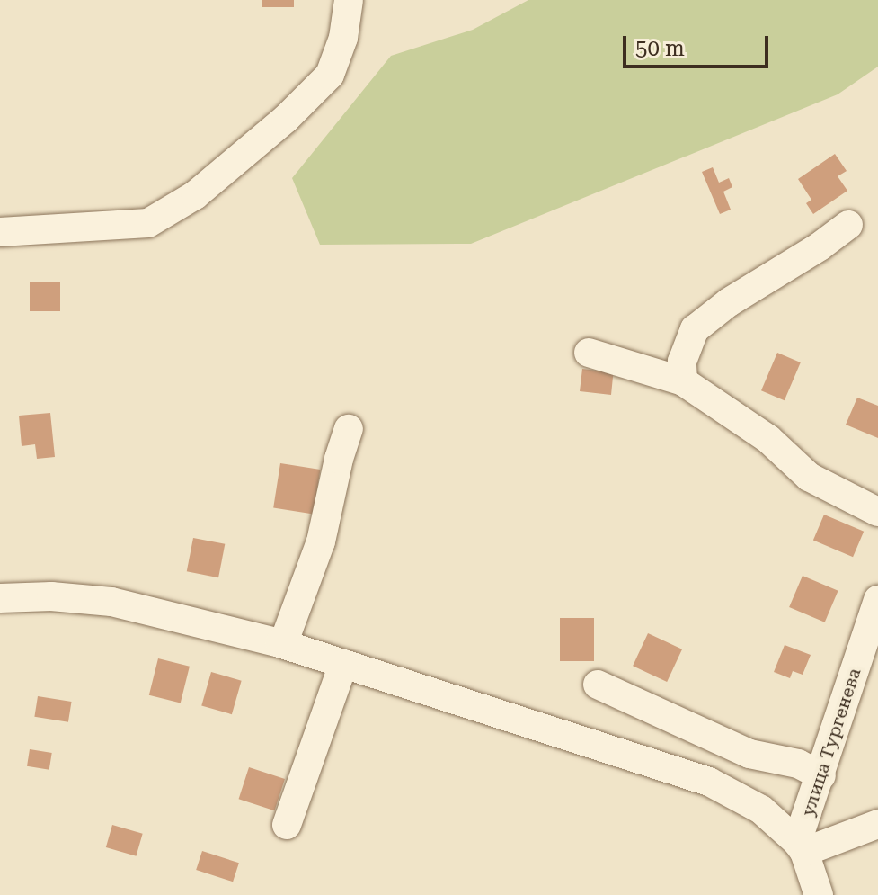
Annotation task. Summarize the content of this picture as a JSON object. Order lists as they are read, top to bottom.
{
  "streets": {
    "street": ["улица Тургенева"]
  },
  "scale_bar": "50 m"
}
